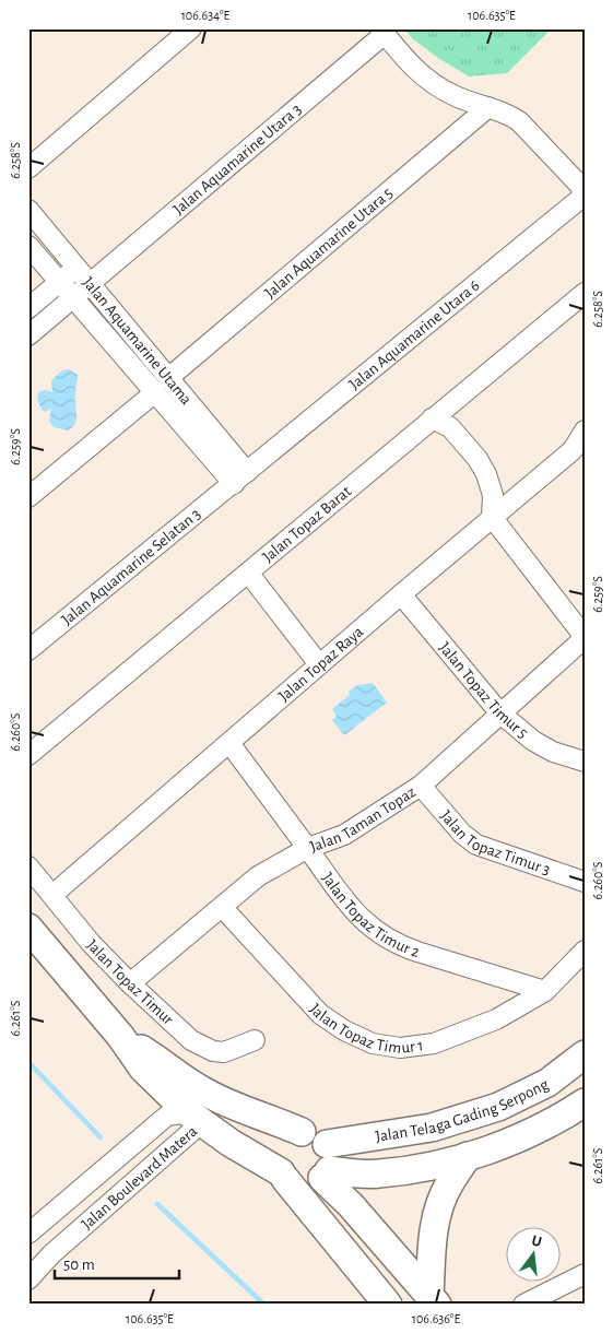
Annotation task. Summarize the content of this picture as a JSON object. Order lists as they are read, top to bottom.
{
  "streets": {
    "main road": ["Jalan Telaga Gading Serpong"],
    "street": [
      "Jalan Aquamarine Utara 3",
      "Jalan Aquamarine Utara 5",
      "Jalan Aquamarine Utara 6",
      "Jalan Aquamarine Utama",
      "Jalan Topaz Barat",
      "Jalan Aquamarine Selatan 3",
      "Jalan Topaz Raya",
      "Jalan Topaz Timur 5",
      "Jalan Taman Topaz",
      "Jalan Topaz Timur 3",
      "Jalan Topaz Timur 2",
      "Jalan Topaz Timur",
      "Jalan Topaz Timur 1",
      "Jalan Boulevard Matera"
    ]
  },
  "crossings": [
    ["Jalan Aquamarine Utara 3", "Jalan Aquamarine Utama"],
    ["Jalan Aquamarine Utara 5", "Jalan Aquamarine Utara 6"],
    ["Jalan Aquamarine Utara 5", "Jalan Aquamarine Utama"],
    ["Jalan Aquamarine Utara 6", "Jalan Aquamarine Utama"],
    ["Jalan Aquamarine Utara 6", "Jalan Aquamarine Selatan 3"],
    ["Jalan Aquamarine Utama", "Jalan Aquamarine Selatan 3"],
    ["Jalan Topaz Raya", "Jalan Topaz Timur 5"],
    ["Jalan Topaz Raya", "Jalan Topaz Timur 2"],
    ["Jalan Topaz Raya", "Jalan Topaz Timur"],
    ["Jalan Topaz Timur 5", "Jalan Taman Topaz"],
    ["Jalan Taman Topaz", "Jalan Topaz Timur 3"],
    ["Jalan Taman Topaz", "Jalan Topaz Timur 2"],
    ["Jalan Taman Topaz", "Jalan Topaz Timur"],
    ["Jalan Taman Topaz", "Jalan Topaz Timur 1"],
    ["Jalan Topaz Timur 2", "Jalan Topaz Timur 1"]
  ],
  "scale_bar": "50 m",
  "north": "top",
  "coordinates": [
    "106.634°E",
    "106.635°E",
    "6.258°S",
    "6.259°S",
    "6.260°S",
    "6.261°S",
    "106.636°E"
  ]
}
